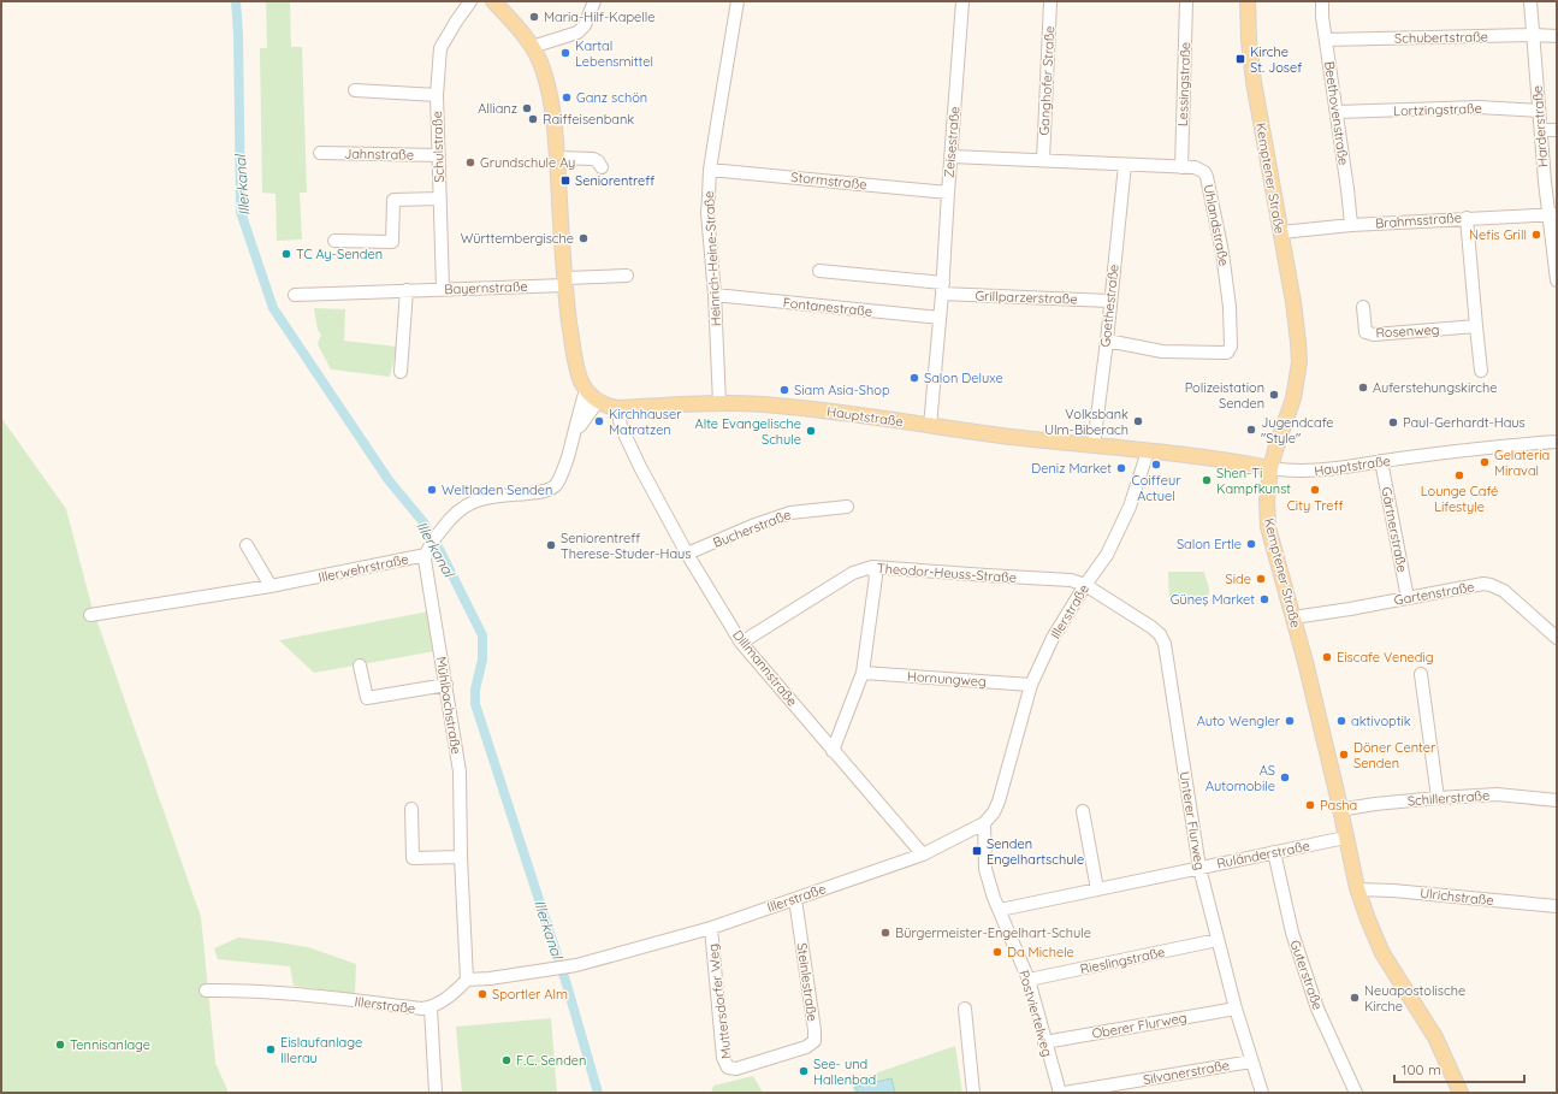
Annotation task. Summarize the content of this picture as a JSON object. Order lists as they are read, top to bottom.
{
  "streets": {
    "main road": ["Kemptener Straße", "Hauptstraße"],
    "street": [
      "Schubertstraße",
      "Ganghofer Straße",
      "Lessingstraße",
      "Lortzingstraße",
      "Beethovenstraße",
      "Harderstraße",
      "Zeisestraße",
      "Schulstraße",
      "Jahnstraße",
      "Stormstraße",
      "Brahmsstraße",
      "Uhlandstraße",
      "Heinrich-Heine-Straße",
      "Bayernstraße",
      "Grillparzerstraße",
      "Goethestraße",
      "Fontanestraße",
      "Rosenweg",
      "Bucherstraße",
      "Gärtnerstraße",
      "Illerwehrstraße",
      "Theodor-Heuss-Straße",
      "Gartenstraße",
      "Illerstraße",
      "Dillmannstraße",
      "Hornungweg",
      "Mühlbachstraße",
      "Schillerstraße",
      "Unterer Flurweg",
      "Ruländerstraße",
      "Ulrichstraße",
      "Rieslingstraße",
      "Guterstraße",
      "Steinlestraße",
      "Muttersdorfer Weg",
      "Postviertelweg",
      "Oberer Flurweg",
      "Silvanerstraße"
    ]
  },
  "crossings": [
    ["Schubertstraße", "Beethovenstraße"],
    ["Schubertstraße", "Harderstraße"],
    ["Ganghofer Straße", "Uhlandstraße"],
    ["Lessingstraße", "Uhlandstraße"],
    ["Lortzingstraße", "Beethovenstraße"],
    ["Lortzingstraße", "Harderstraße"],
    ["Beethovenstraße", "Brahmsstraße"],
    ["Harderstraße", "Brahmsstraße"],
    ["Zeisestraße", "Stormstraße"],
    ["Zeisestraße", "Uhlandstraße"],
    ["Zeisestraße", "Grillparzerstraße"],
    ["Zeisestraße", "Fontanestraße"],
    ["Zeisestraße", "Hauptstraße"],
    ["Schulstraße", "Jahnstraße"],
    ["Schulstraße", "Bayernstraße"],
    ["Kemptener Straße", "Brahmsstraße"],
    ["Kemptener Straße", "Hauptstraße"],
    ["Kemptener Straße", "Gartenstraße"],
    ["Kemptener Straße", "Schillerstraße"],
    ["Kemptener Straße", "Ruländerstraße"],
    ["Kemptener Straße", "Ulrichstraße"],
    ["Stormstraße", "Heinrich-Heine-Straße"],
    ["Uhlandstraße", "Goethestraße"],
    ["Heinrich-Heine-Straße", "Fontanestraße"],
    ["Heinrich-Heine-Straße", "Hauptstraße"],
    ["Bayernstraße", "Hauptstraße"],
    ["Grillparzerstraße", "Goethestraße"],
    ["Goethestraße", "Hauptstraße"],
    ["Hauptstraße", "Gärtnerstraße"],
    ["Hauptstraße", "Illerstraße"],
    ["Hauptstraße", "Dillmannstraße"],
    ["Bucherstraße", "Dillmannstraße"],
    ["Gärtnerstraße", "Gartenstraße"],
    ["Illerwehrstraße", "Mühlbachstraße"],
    ["Theodor-Heuss-Straße", "Illerstraße"],
    ["Theodor-Heuss-Straße", "Dillmannstraße"],
    ["Theodor-Heuss-Straße", "Unterer Flurweg"],
    ["Illerstraße", "Dillmannstraße"],
    ["Illerstraße", "Hornungweg"],
    ["Illerstraße", "Mühlbachstraße"],
    ["Illerstraße", "Unterer Flurweg"],
    ["Illerstraße", "Steinlestraße"],
    ["Illerstraße", "Muttersdorfer Weg"],
    ["Illerstraße", "Postviertelweg"],
    ["Unterer Flurweg", "Ruländerstraße"],
    ["Unterer Flurweg", "Rieslingstraße"],
    ["Unterer Flurweg", "Oberer Flurweg"],
    ["Unterer Flurweg", "Silvanerstraße"],
    ["Ruländerstraße", "Guterstraße"],
    ["Ruländerstraße", "Postviertelweg"],
    ["Rieslingstraße", "Postviertelweg"],
    ["Steinlestraße", "Muttersdorfer Weg"],
    ["Postviertelweg", "Oberer Flurweg"]
  ],
  "water": ["Illerkanal"],
  "places": {
    "other": [
      "Maria-Hilf-Kapelle",
      "Kartal Lebensmittel",
      "Ganz schön",
      "Allianz",
      "Raiffeisenbank",
      "Grundschule Ay",
      "Nefis Grill",
      "Württembergische",
      "TC Ay-Senden",
      "Salon Deluxe",
      "Auferstehungskirche",
      "Siam Asia-Shop",
      "Polizeistation Senden",
      "Kirchhauser Matratzen",
      "Volksbank Ulm-Biberach",
      "Paul-Gerhardt-Haus",
      "Jugendcafe \"Style\"",
      "Alte Evangelische Schule",
      "Gelateria Miraval",
      "Coiffeur Actuel",
      "Deniz Market",
      "Lounge Café Lifestyle",
      "Shen-Ti Kampfkunst",
      "Weltladen Senden",
      "City Treff",
      "Salon Ertle",
      "Seniorentreff Therese-Studer-Haus",
      "Side",
      "Güneş Market",
      "Eiscafe Venedig",
      "Auto Wengler",
      "aktivoptik",
      "Döner Center Senden",
      "AS Automobile",
      "Pasha",
      "Bürgermeister-Engelhart-Schule",
      "Da Michele",
      "Sportler Alm",
      "Neuapostolische Kirche",
      "Tennisanlage",
      "Eislaufanlage Illerau",
      "F.C. Senden",
      "See- und Hallenbad"
    ],
    "transit": ["Kirche St. Josef", "Seniorentreff", "Senden Engelhartschule"]
  },
  "scale_bar": "100 m"
}
